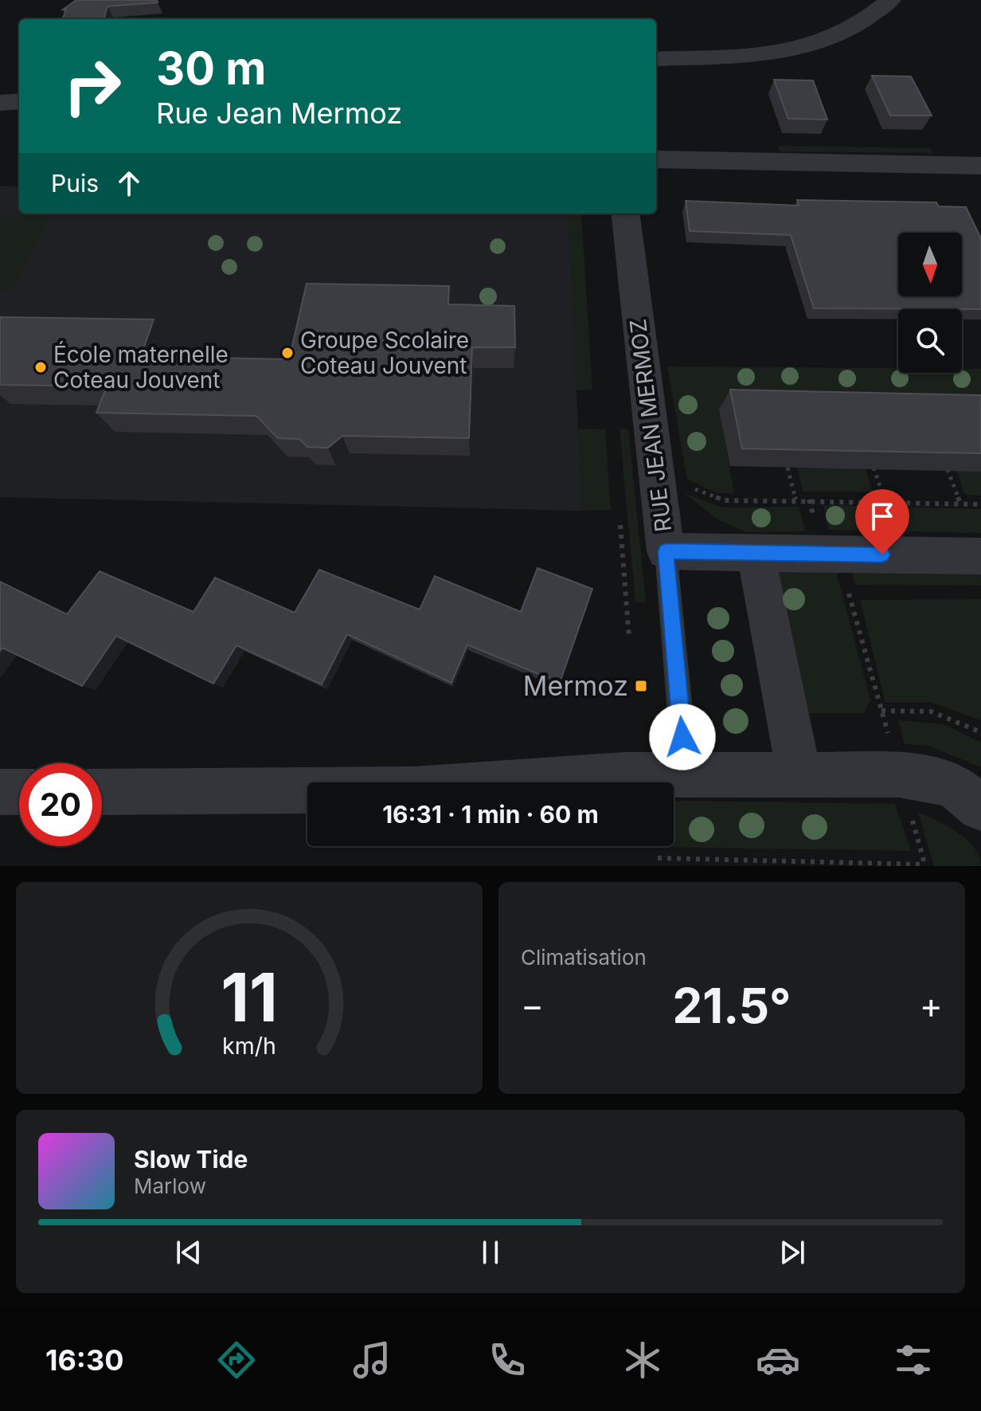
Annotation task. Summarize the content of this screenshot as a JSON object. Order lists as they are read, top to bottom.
{
  "streets": {
    "street": ["RUE JEAN MERMOZ"]
  },
  "places": {
    "other": ["Groupe Scolaire Coteau Jouvent", "École maternelle Coteau Jouvent"],
    "transit": ["Mermoz"]
  },
  "north": "bottom",
  "page": {
    "turn": ["30 m", "Rue Jean Mermoz"],
    "then": "Puis",
    "limit": "20",
    "trip": "16:31 · 1 min · 60 m",
    "tile": "Climatisation",
    "heat": ["−", "21.5°", "+"],
    "song": ["Slow Tide", "Marlow"],
    "tabs": "16:30",
    "gauge": ["11", "km/h"]
  }
}
